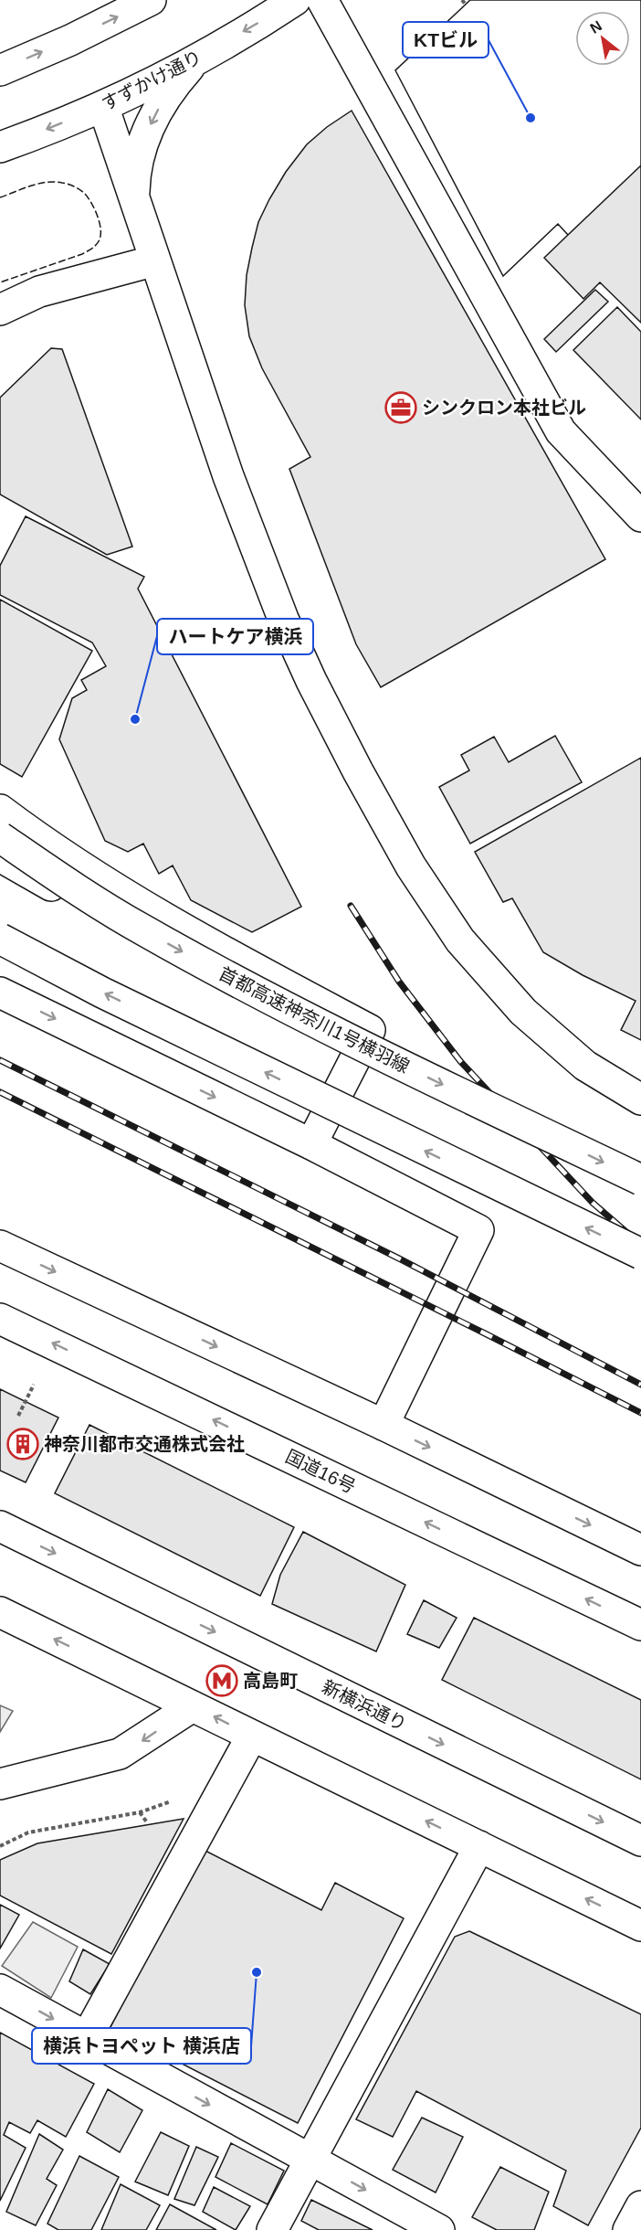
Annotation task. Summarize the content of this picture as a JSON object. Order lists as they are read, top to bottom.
{
  "streets": {
    "main road": [
      "すずかけ通り",
      "首都高速神奈川1号横羽線",
      "国道16号",
      "新横浜通り"
    ]
  },
  "places": {
    "other": ["KTビル", "ハートケア横浜", "横浜トヨペット 横浜店"],
    "office": ["シンクロン本社ビル"],
    "building": ["神奈川都市交通株式会社"],
    "metro station": ["高島町"]
  },
  "north": "top left"
}
